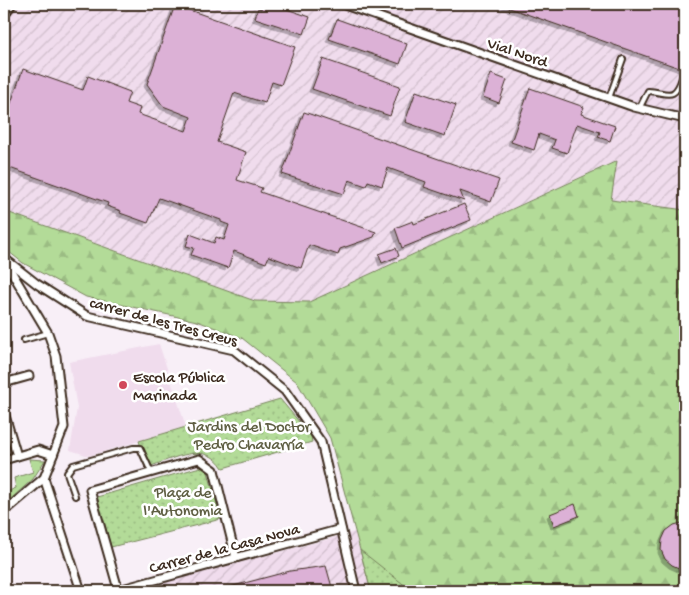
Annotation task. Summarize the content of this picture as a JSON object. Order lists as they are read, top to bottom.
{
  "streets": {
    "street": ["Vial Nord", "carrer de les Tres Creus", "Carrer de la Casa Nova"]
  },
  "crossings": [
    ["carrer de les Tres Creus", "Carrer de la Casa Nova"]
  ],
  "parks": ["Jardins del Doctor Pedro Chavarría", "Plaça de l'Autonomia"],
  "places": ["Escola Pública Marinada"]
}
